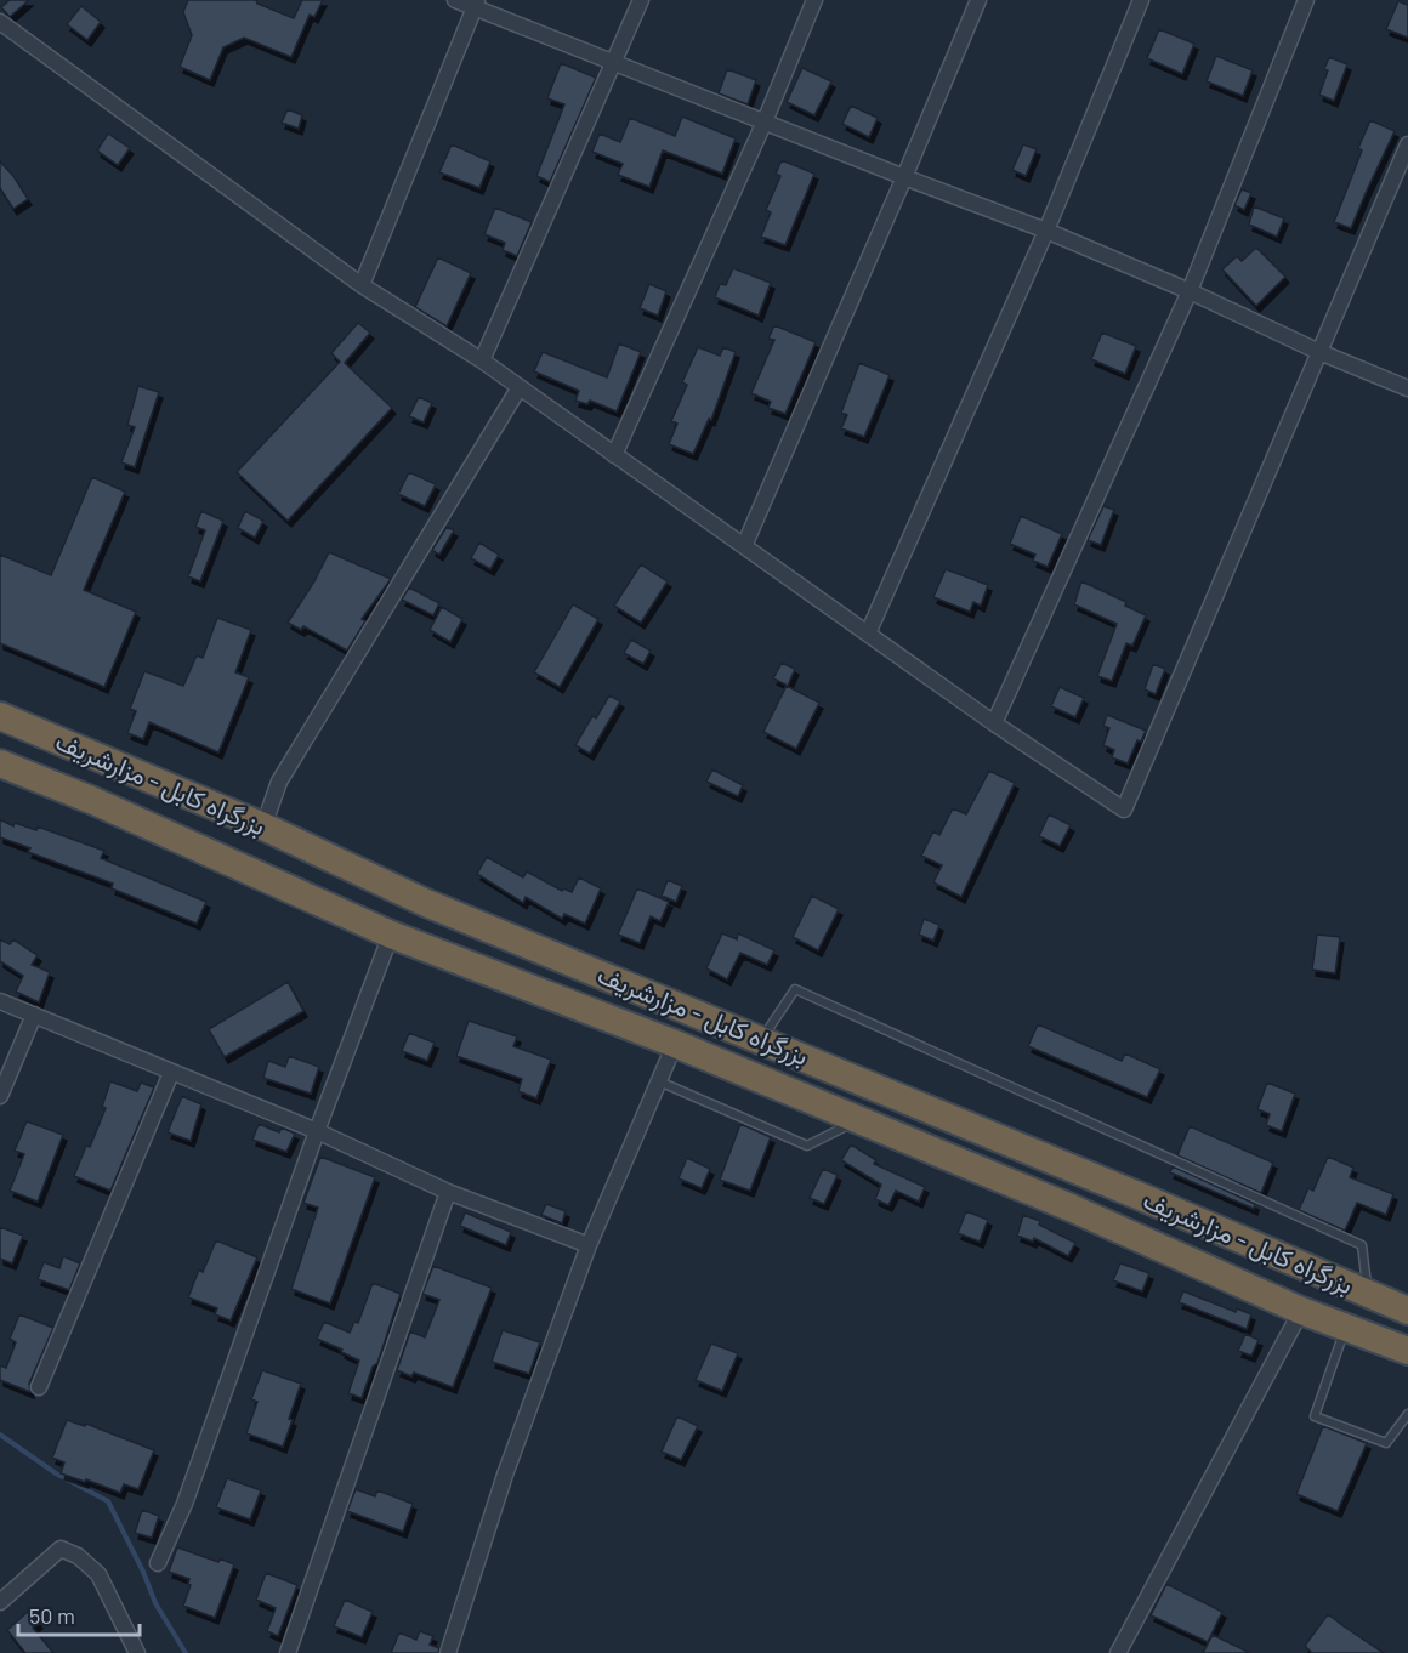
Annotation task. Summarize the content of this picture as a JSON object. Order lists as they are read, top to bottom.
{
  "streets": {
    "highway": ["بزرگراه کابل - مزارشریف"]
  },
  "scale_bar": "50 m"
}
